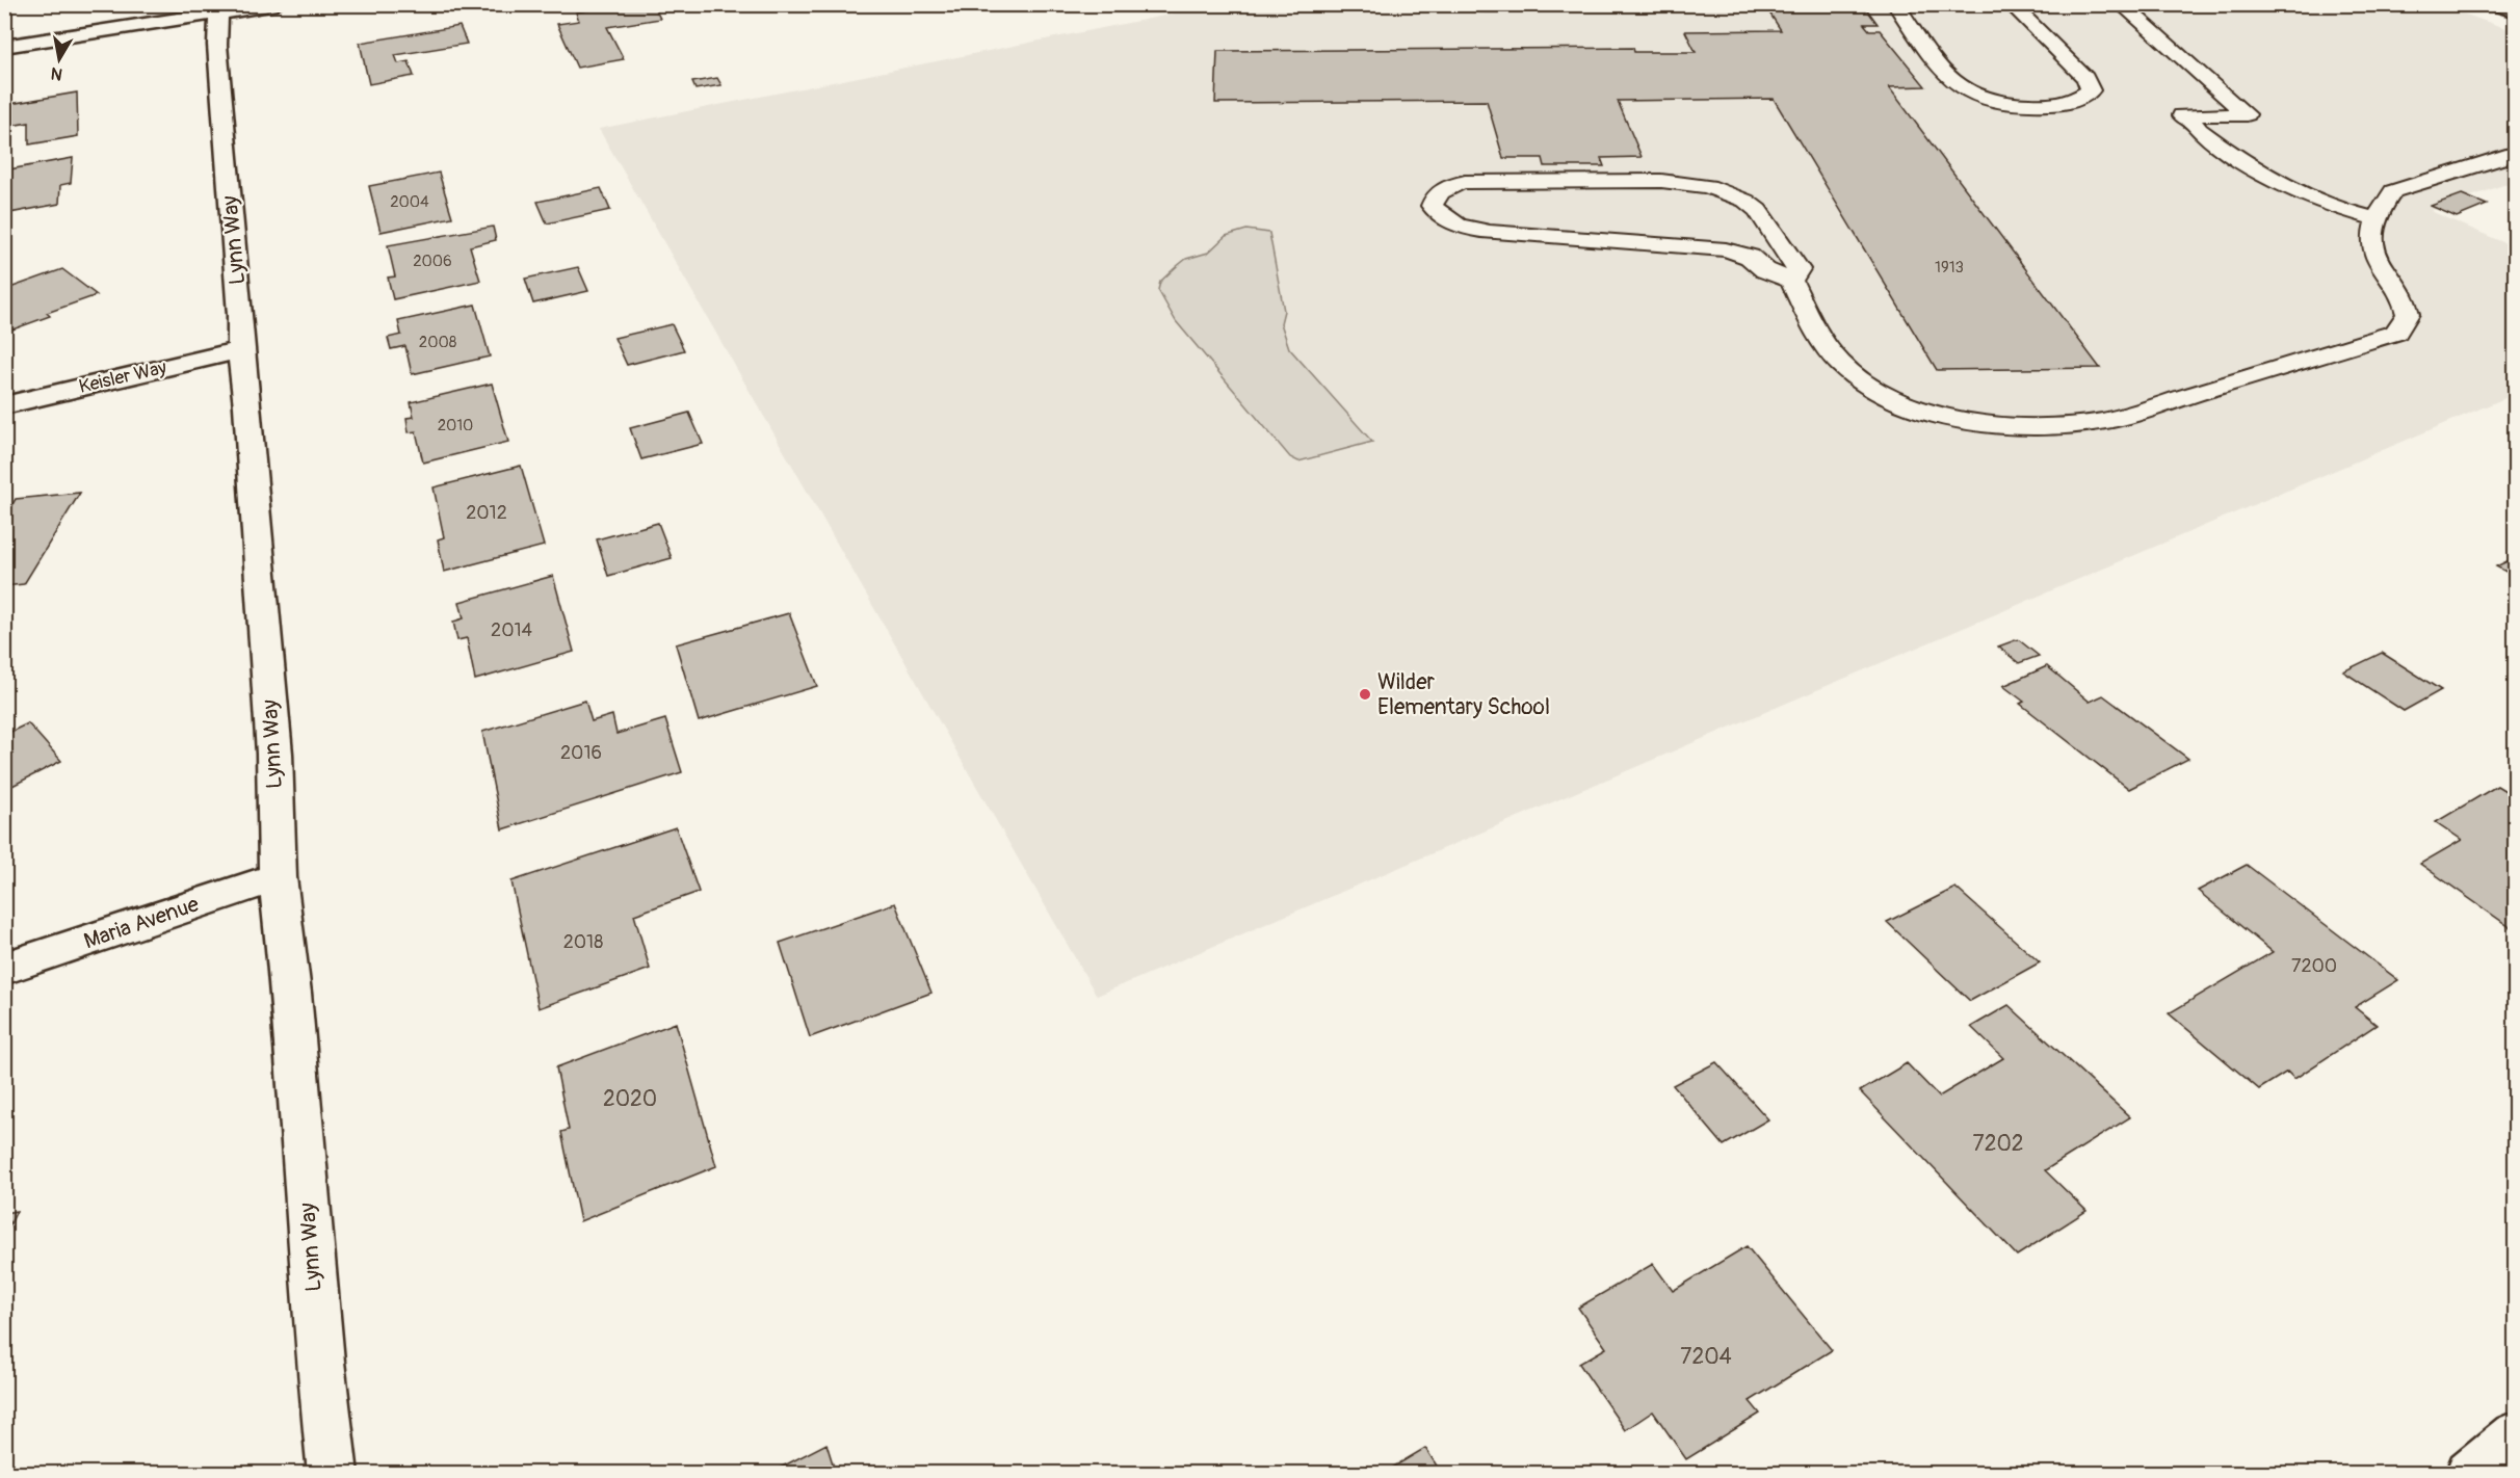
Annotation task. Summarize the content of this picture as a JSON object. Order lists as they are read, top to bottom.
{
  "streets": {
    "street": ["Lynn Way", "Keisler Way", "Maria Avenue"]
  },
  "crossings": [
    ["Lynn Way", "Keisler Way"],
    ["Lynn Way", "Maria Avenue"]
  ],
  "places": ["Wilder Elementary School"],
  "house_numbers": [
    "2004",
    "2006",
    "1913",
    "2008",
    "2010",
    "2012",
    "2014",
    "2016",
    "2018",
    "7200",
    "2020",
    "7202",
    "7204"
  ],
  "north": "bottom"
}
